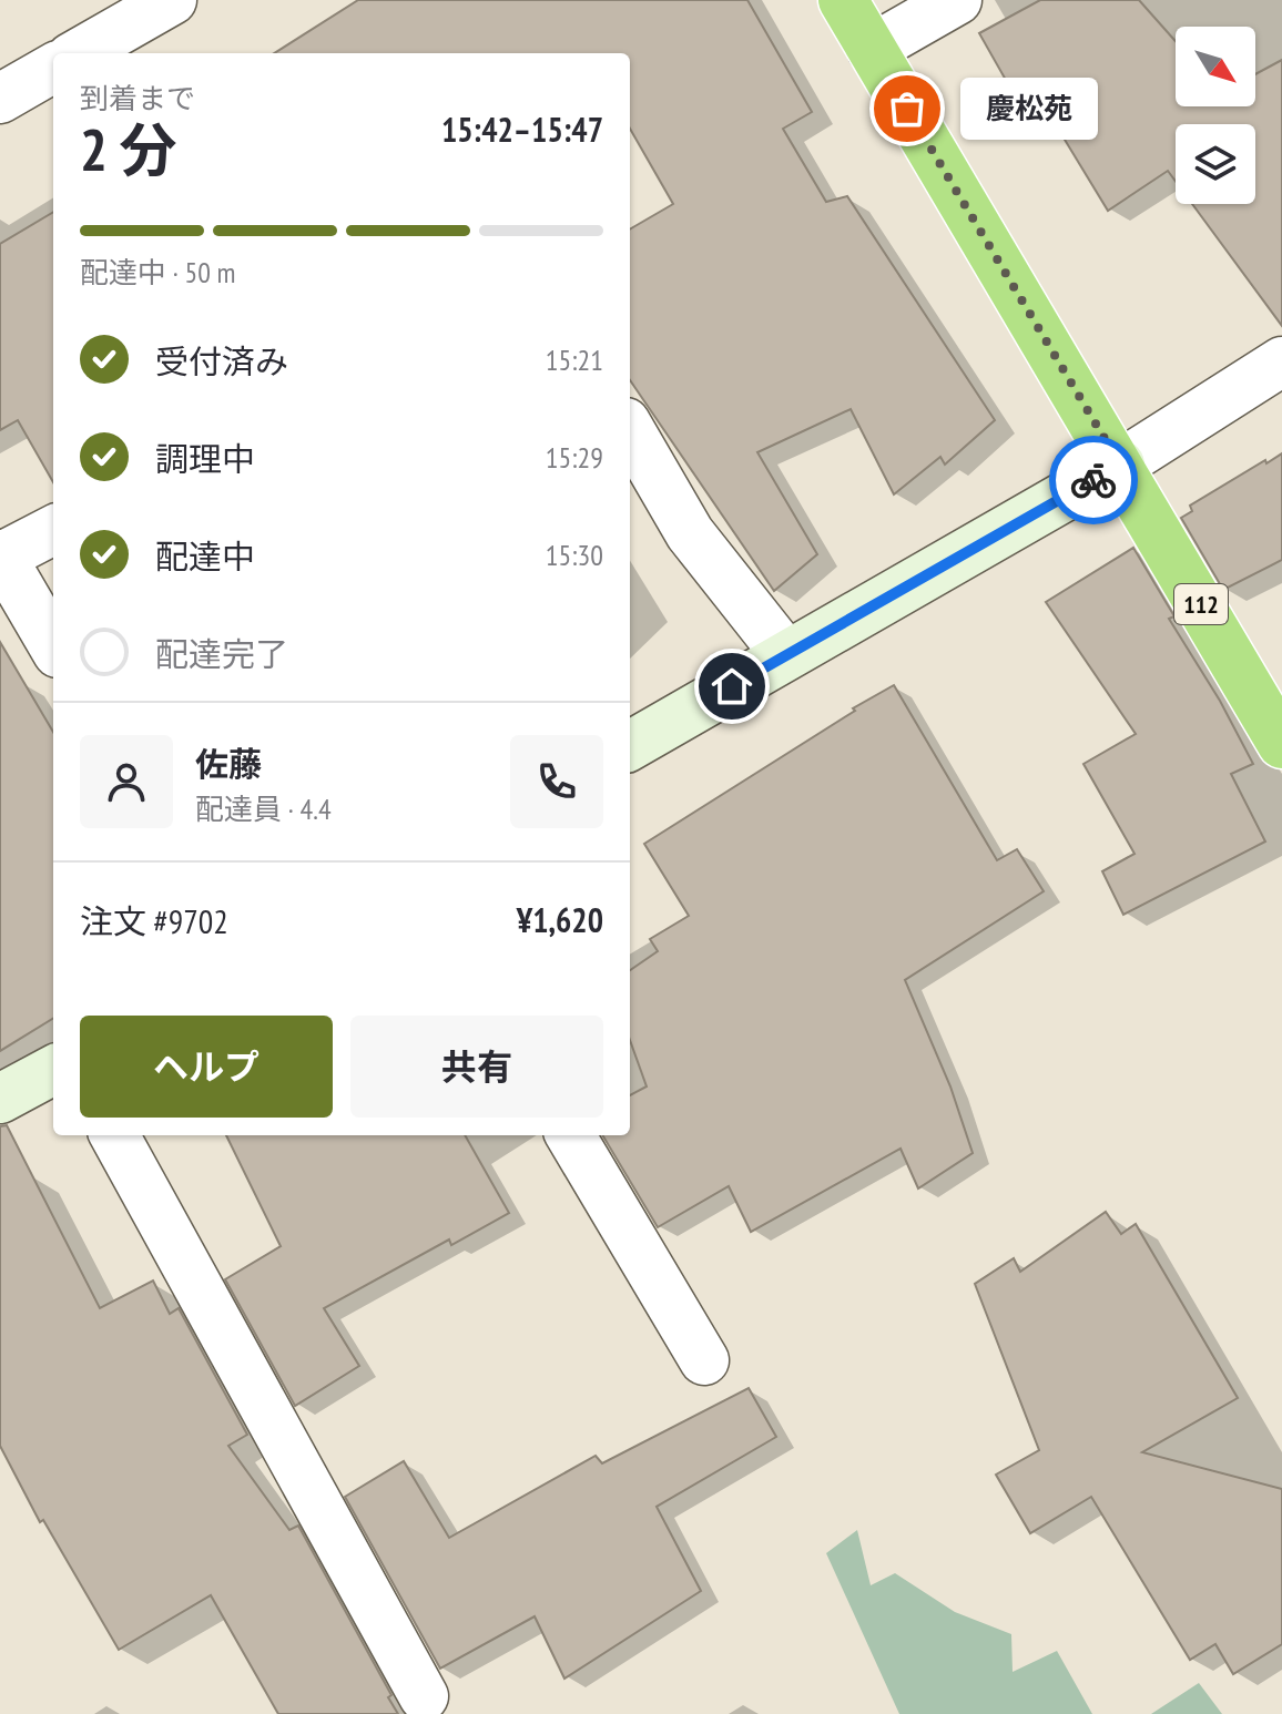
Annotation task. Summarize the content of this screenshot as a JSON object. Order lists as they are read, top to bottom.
{
  "streets": {
    "highway": ["112"]
  },
  "places": ["慶松苑"],
  "north": "bottom right",
  "page": {
    "heading": ["2 分", "到着まで", "15:42–15:47"],
    "panel": [
      "佐藤",
      "配達員 · 4.4",
      "注文 #9702",
      "¥1,620"
    ],
    "bubble": "慶松苑",
    "bar": "配達中 · 50 m",
    "list": [
      ["受付済み", "15:21"],
      ["調理中", "15:29"],
      ["配達中", "15:30"],
      "配達完了"
    ],
    "buttons": ["ヘルプ", "共有"]
  }
}
